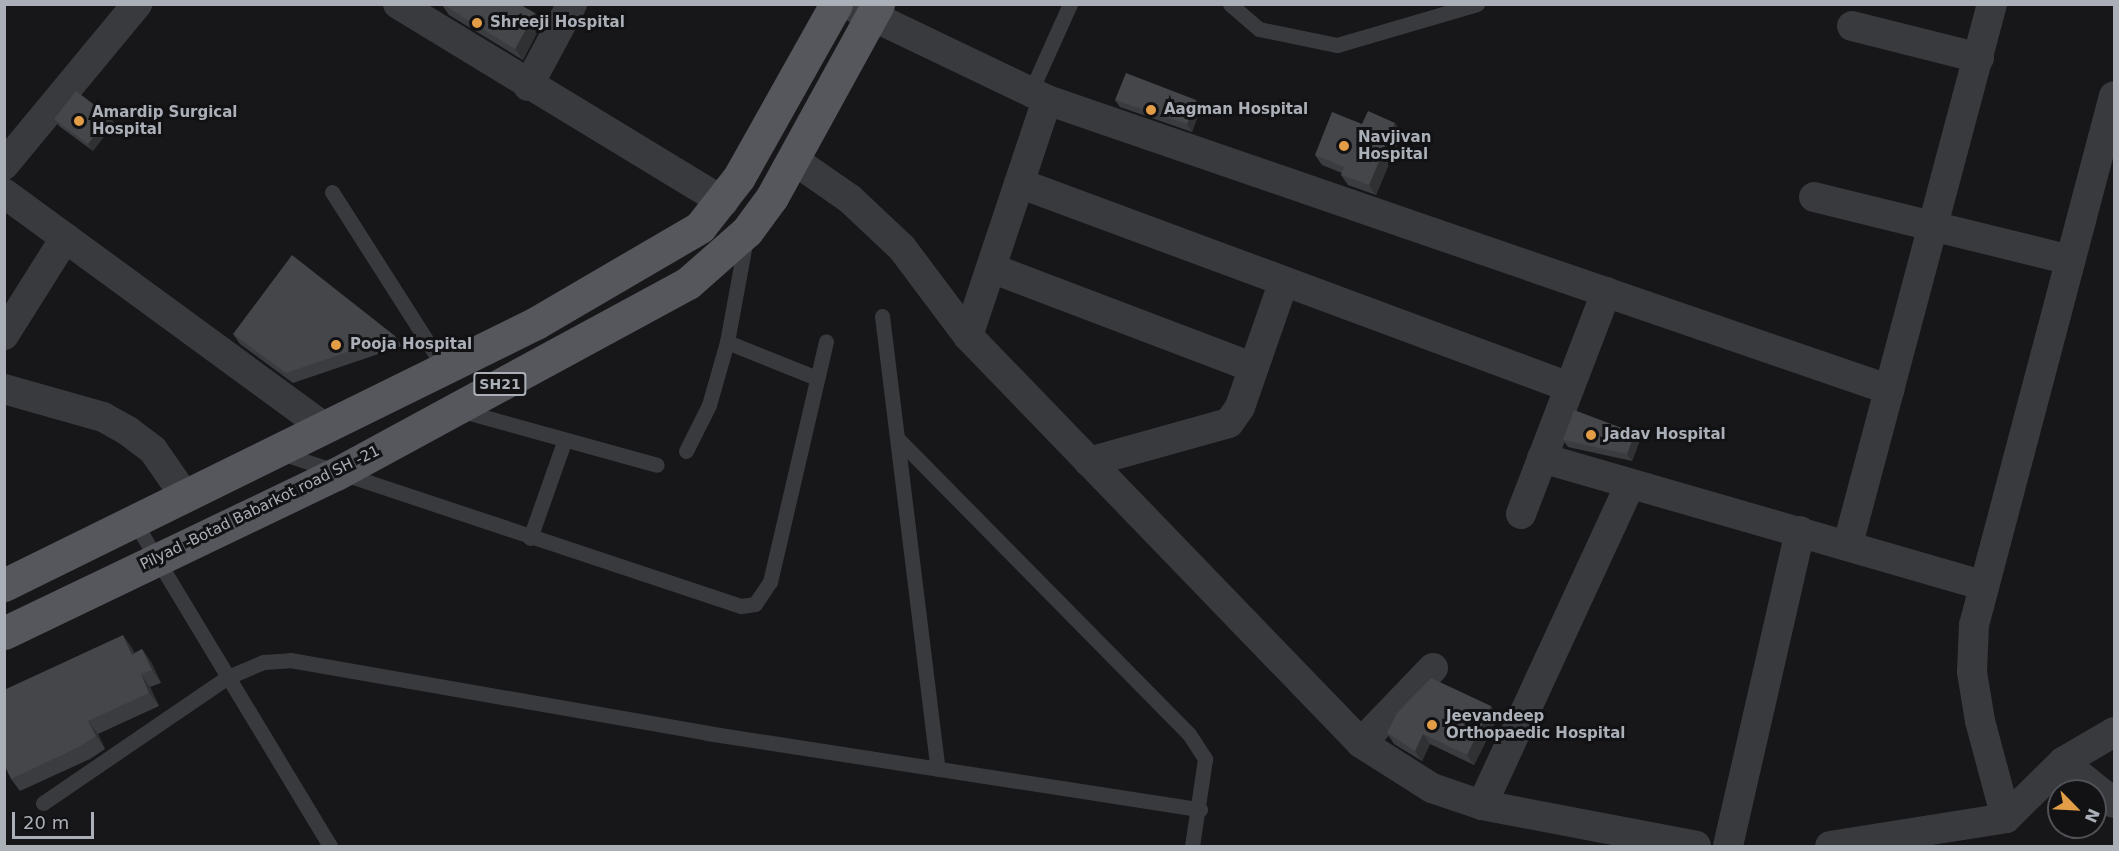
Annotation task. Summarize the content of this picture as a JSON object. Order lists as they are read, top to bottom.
{
  "streets": {
    "main road": ["SH21", "Pilyad -Botad Babarkot road SH -21"]
  },
  "places": [
    "Shreeji Hospital",
    "Aagman Hospital",
    "Amardip Surgical Hospital",
    "Navjivan Hospital",
    "Pooja Hospital",
    "Jadav Hospital",
    "Jeevandeep Orthopaedic Hospital"
  ],
  "scale_bar": "20 m",
  "north": "bottom right"
}
